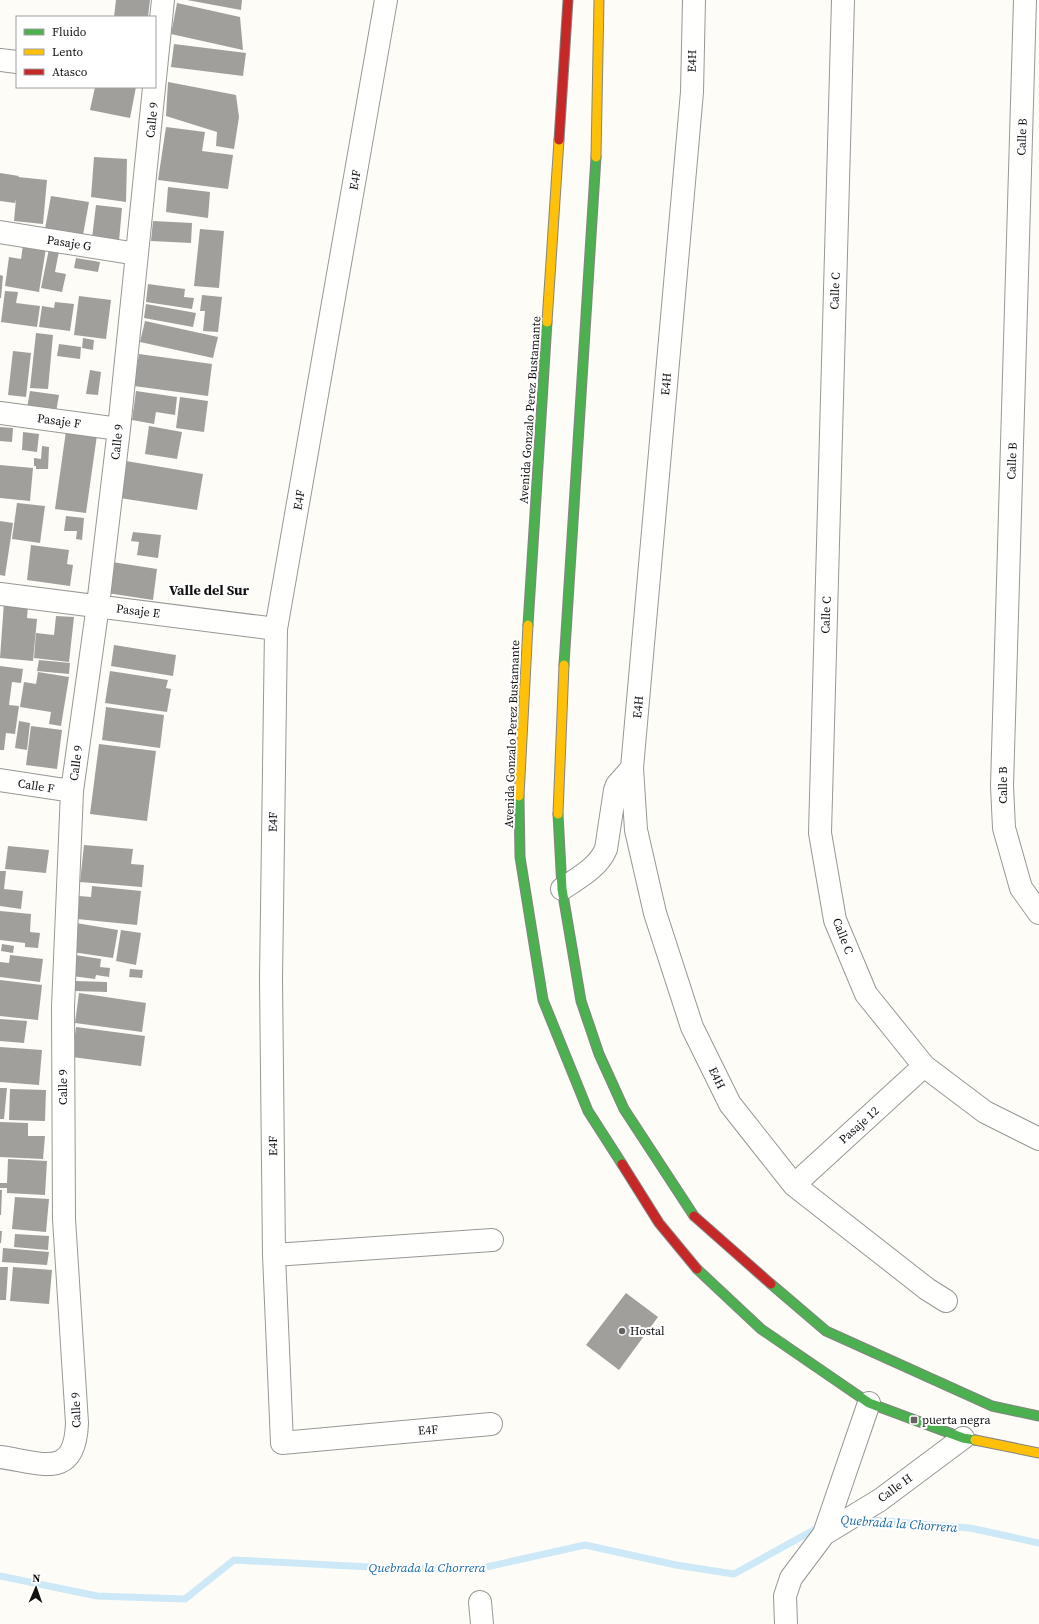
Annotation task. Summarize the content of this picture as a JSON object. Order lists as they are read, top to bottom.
{
  "streets": {
    "main road": ["Avenida Gonzalo Perez Bustamante"],
    "street": [
      "E4H",
      "Calle 9",
      "Calle B",
      "E4F",
      "Pasaje G",
      "Calle C",
      "Pasaje F",
      "Pasaje E",
      "Calle F",
      "Pasaje 12",
      "Calle H"
    ]
  },
  "crossings": [
    ["E4H", "Pasaje 12"],
    ["Calle 9", "Pasaje G"],
    ["Calle 9", "Pasaje F"],
    ["Calle 9", "Pasaje E"],
    ["Calle 9", "Calle F"],
    ["E4F", "Pasaje E"],
    ["Calle C", "Pasaje 12"],
    ["Avenida Gonzalo Perez Bustamante", "Calle H"]
  ],
  "districts": ["Valle del Sur"],
  "water": ["Quebrada la Chorrera"],
  "places": {
    "other": ["Hostal"],
    "transit": ["puerta negra"]
  },
  "legend": ["Fluido", "Lento", "Atasco"],
  "north": "top"
}
